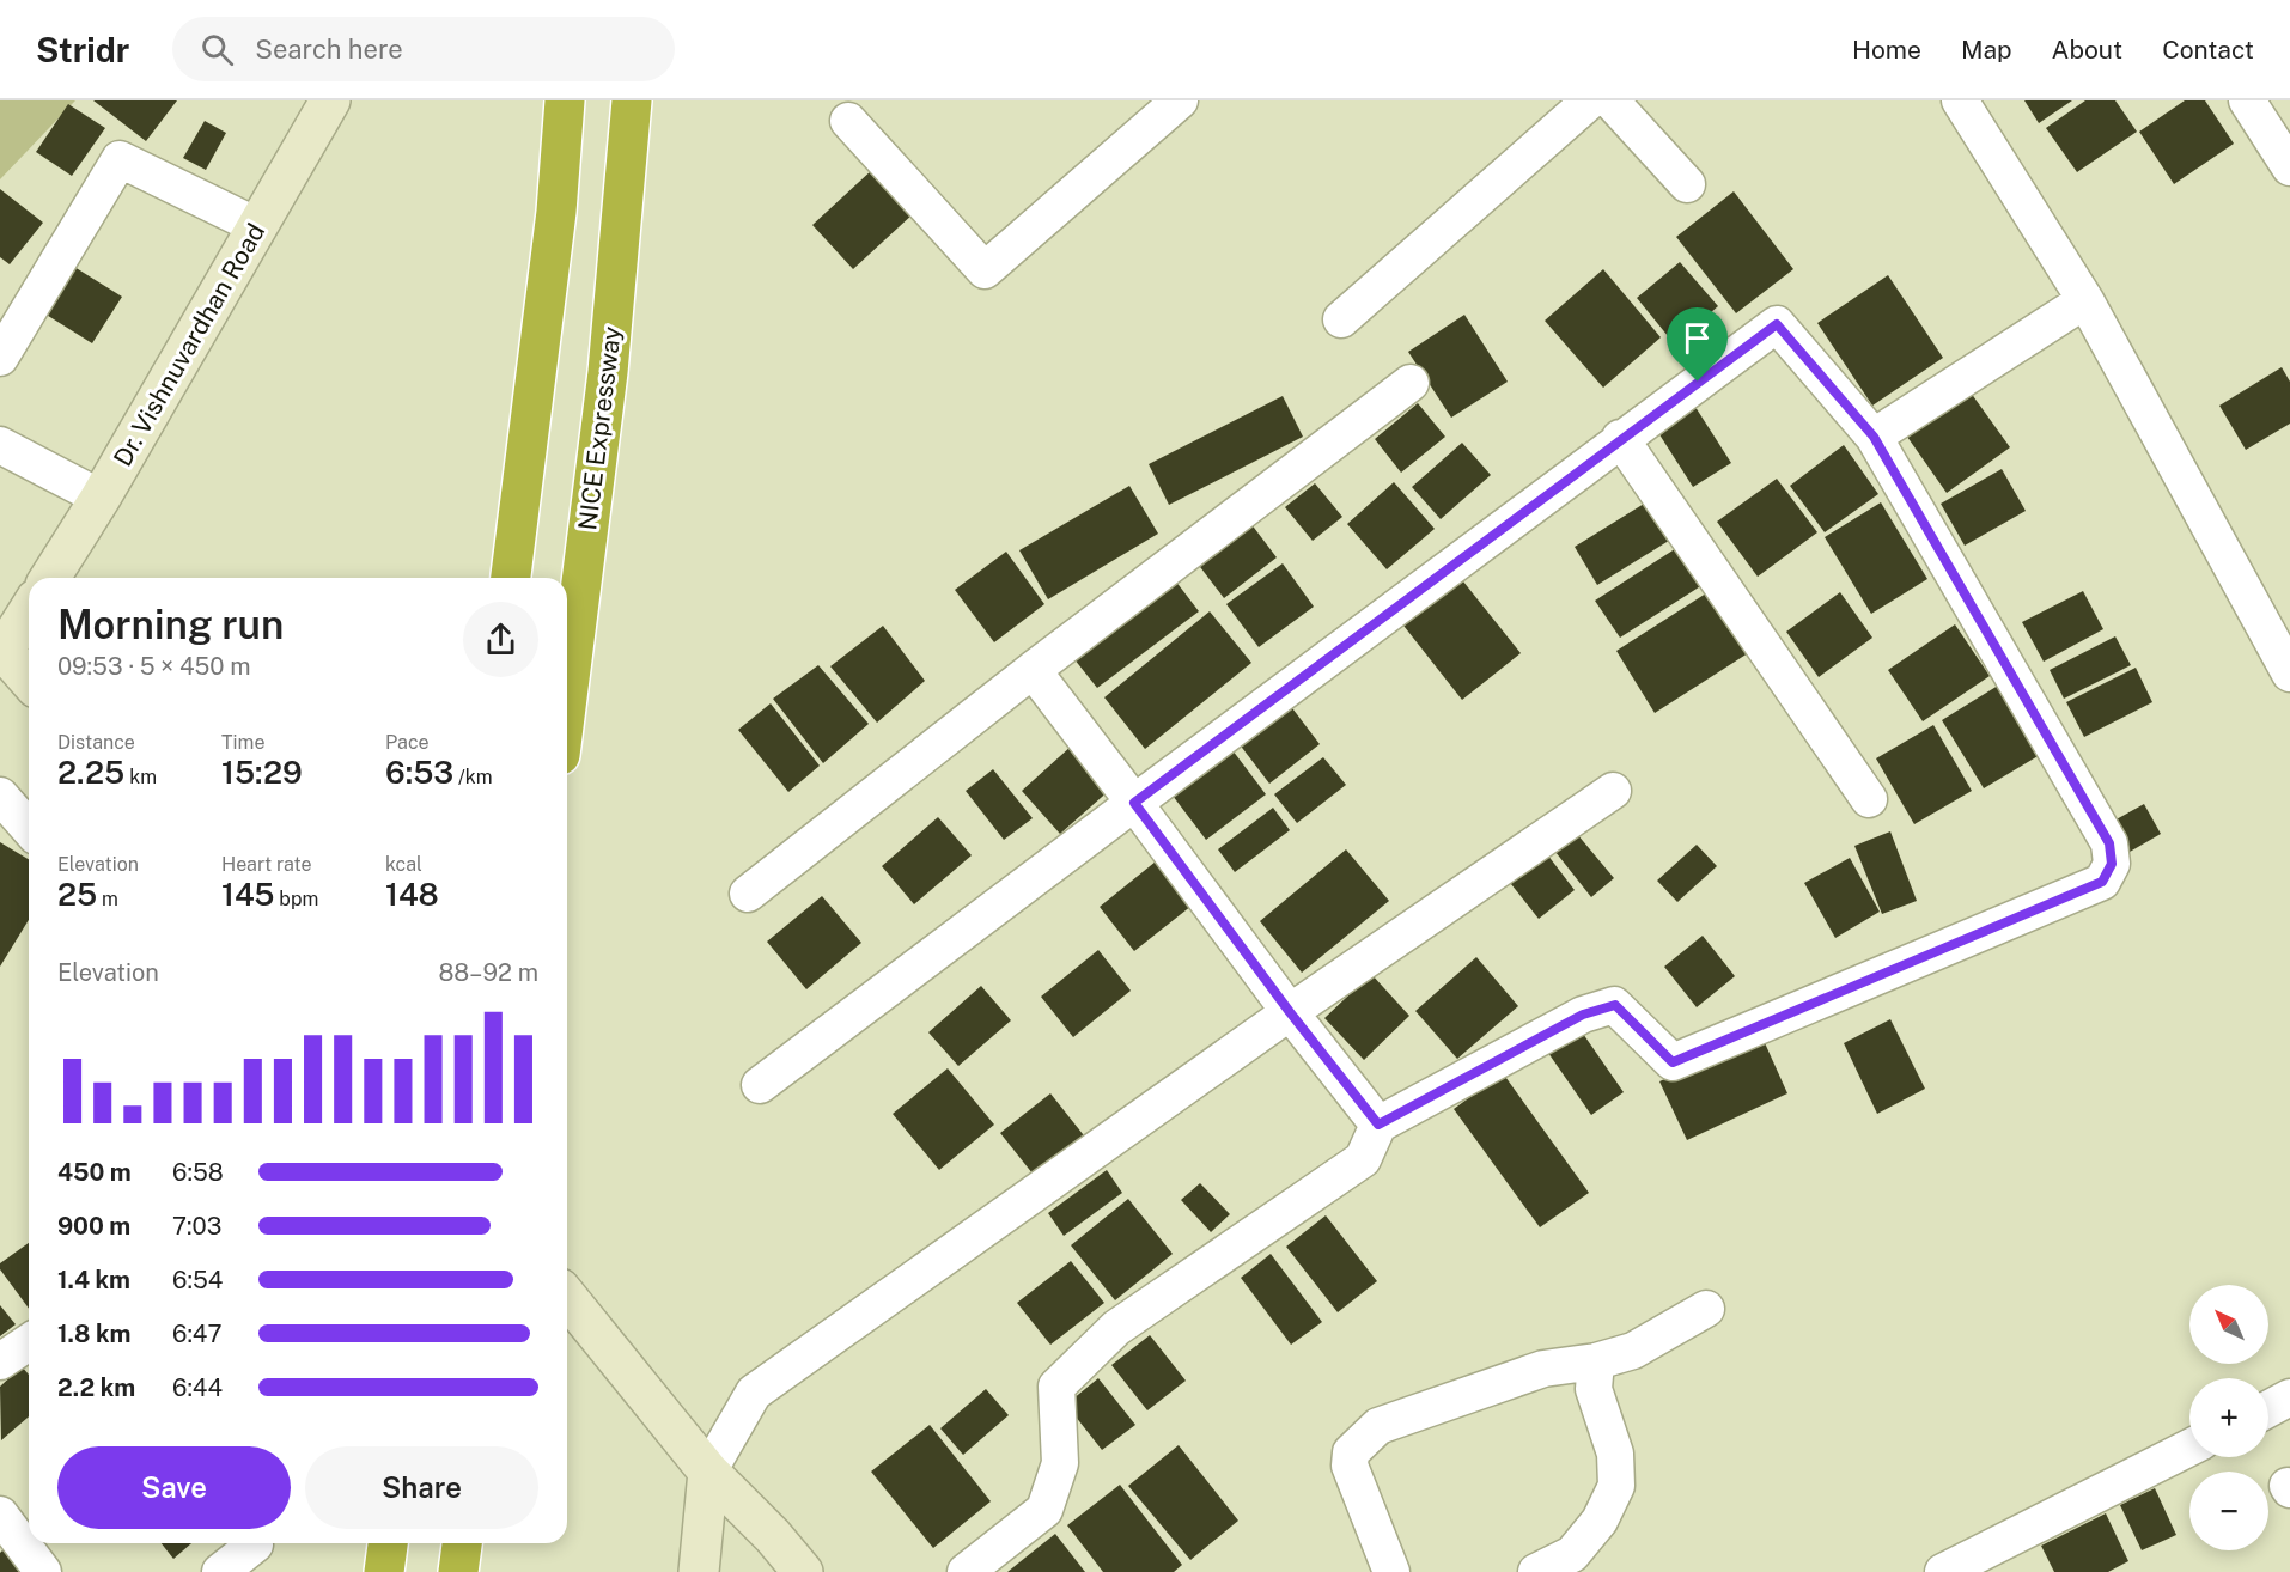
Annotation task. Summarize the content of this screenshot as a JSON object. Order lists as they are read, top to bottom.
{
  "streets": {
    "highway": ["NICE Expressway"],
    "main road": ["Dr. Vishnuvardhan Road"]
  },
  "north": "top left",
  "page": {
    "header": "Stridr",
    "search": "Search here",
    "nav": [
      "Home",
      "Map",
      "About",
      "Contact"
    ],
    "heading": ["Morning run", "09:53 · 5 × 450 m"],
    "stats": [
      ["Distance", "2.25 km"],
      ["Time", "15:29"],
      ["Pace", "6:53 /km"],
      ["Elevation", "25 m"],
      ["Heart rate", "145 bpm"],
      ["kcal", "148"]
    ],
    "chart": ["Elevation", "88–92 m"],
    "list": [
      {
        "name": "450 m",
        "note": "6:58"
      },
      {
        "name": "900 m",
        "note": "7:03"
      },
      {
        "name": "1.4 km",
        "note": "6:54"
      },
      {
        "name": "1.8 km",
        "note": "6:47"
      },
      {
        "name": "2.2 km",
        "note": "6:44"
      }
    ],
    "map_buttons": ["+", "−"],
    "buttons": ["Save", "Share"]
  }
}
